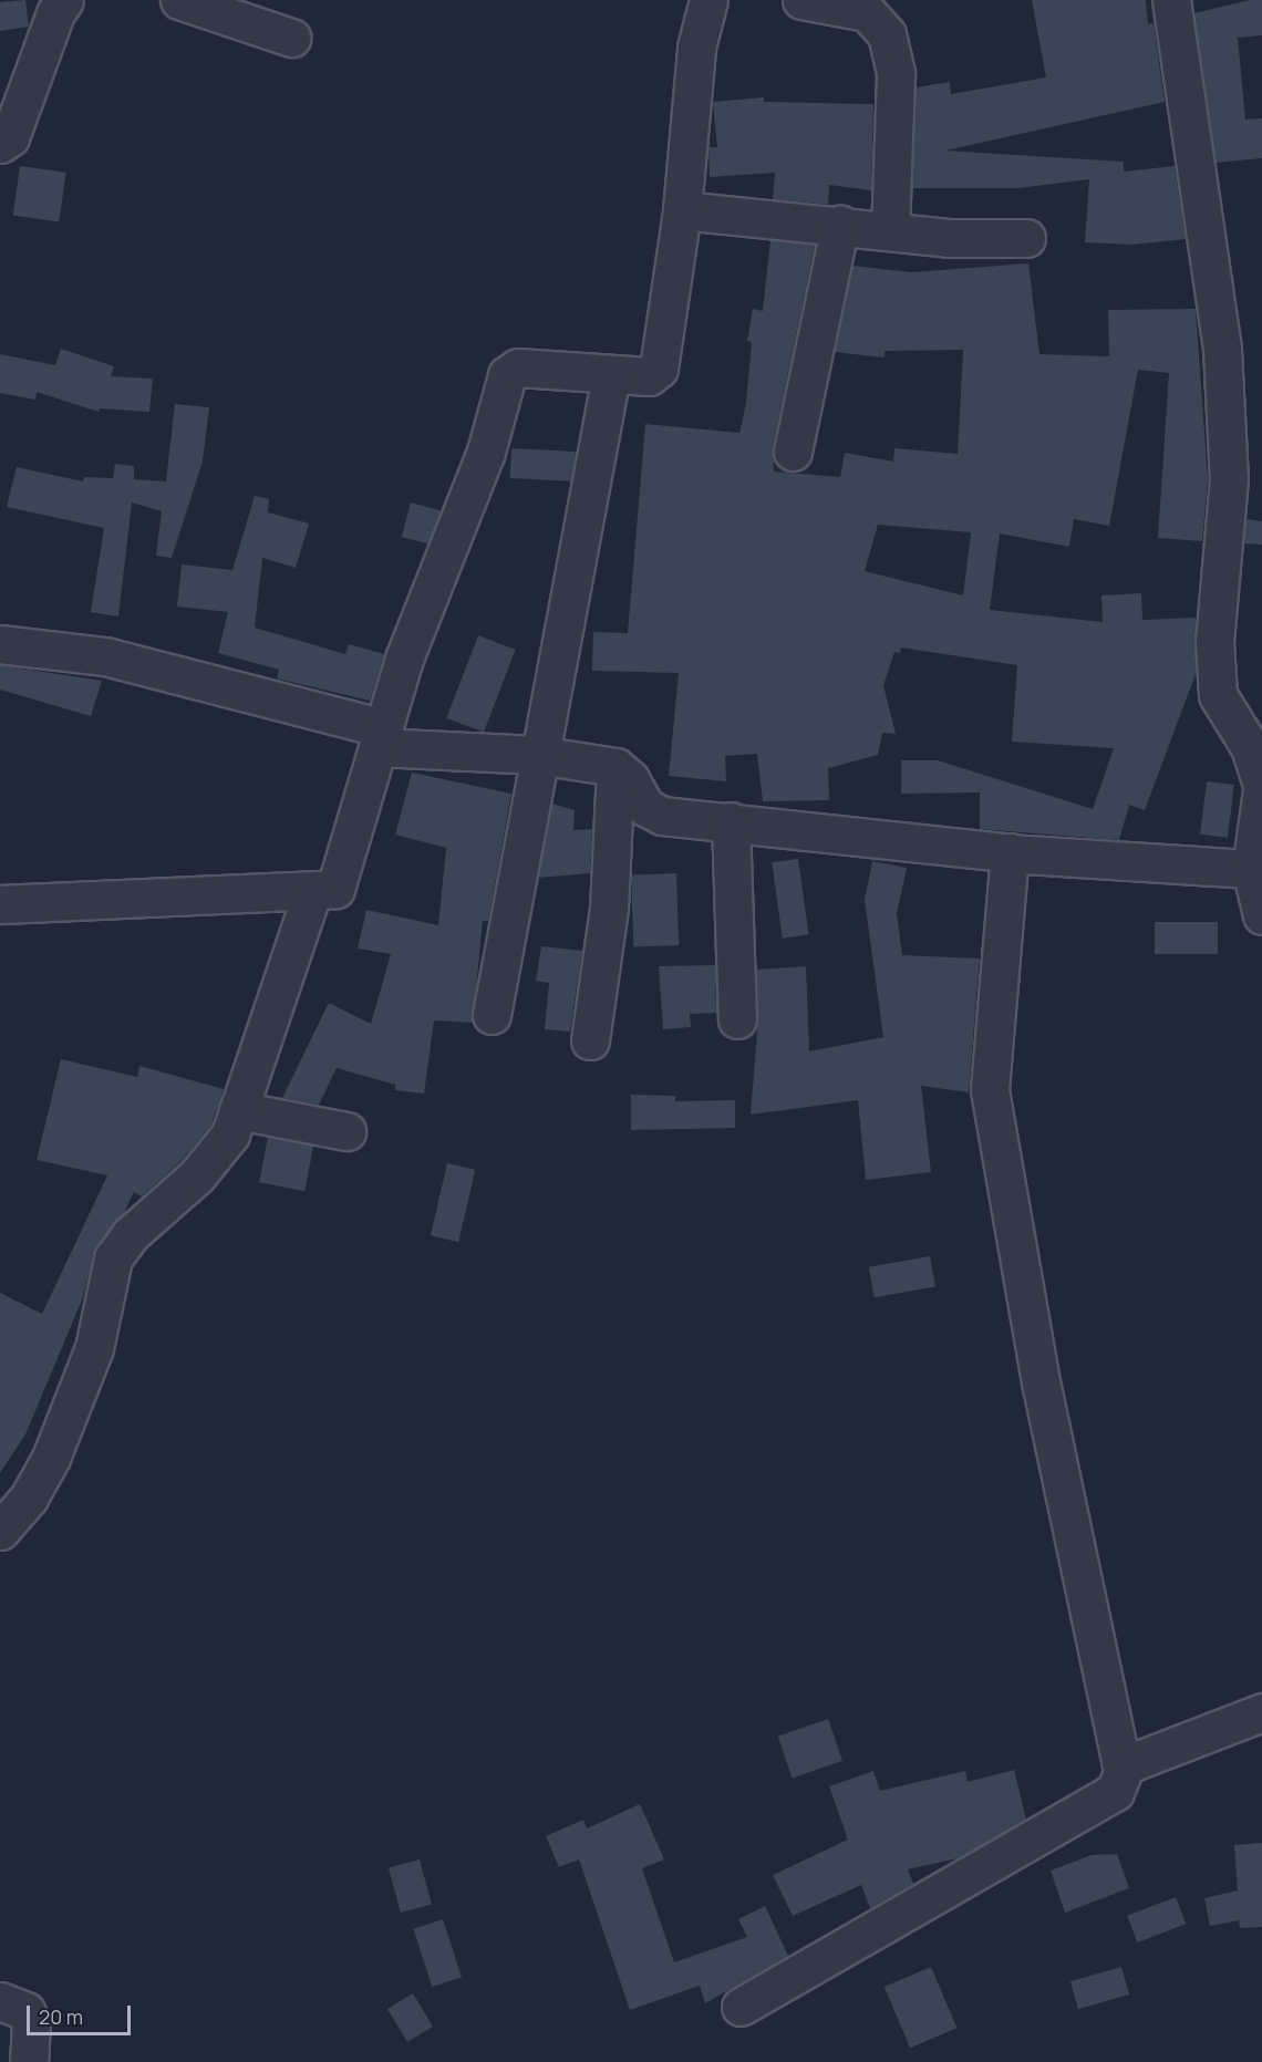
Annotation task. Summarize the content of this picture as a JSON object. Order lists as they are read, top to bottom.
{
  "scale_bar": "20 m"
}
